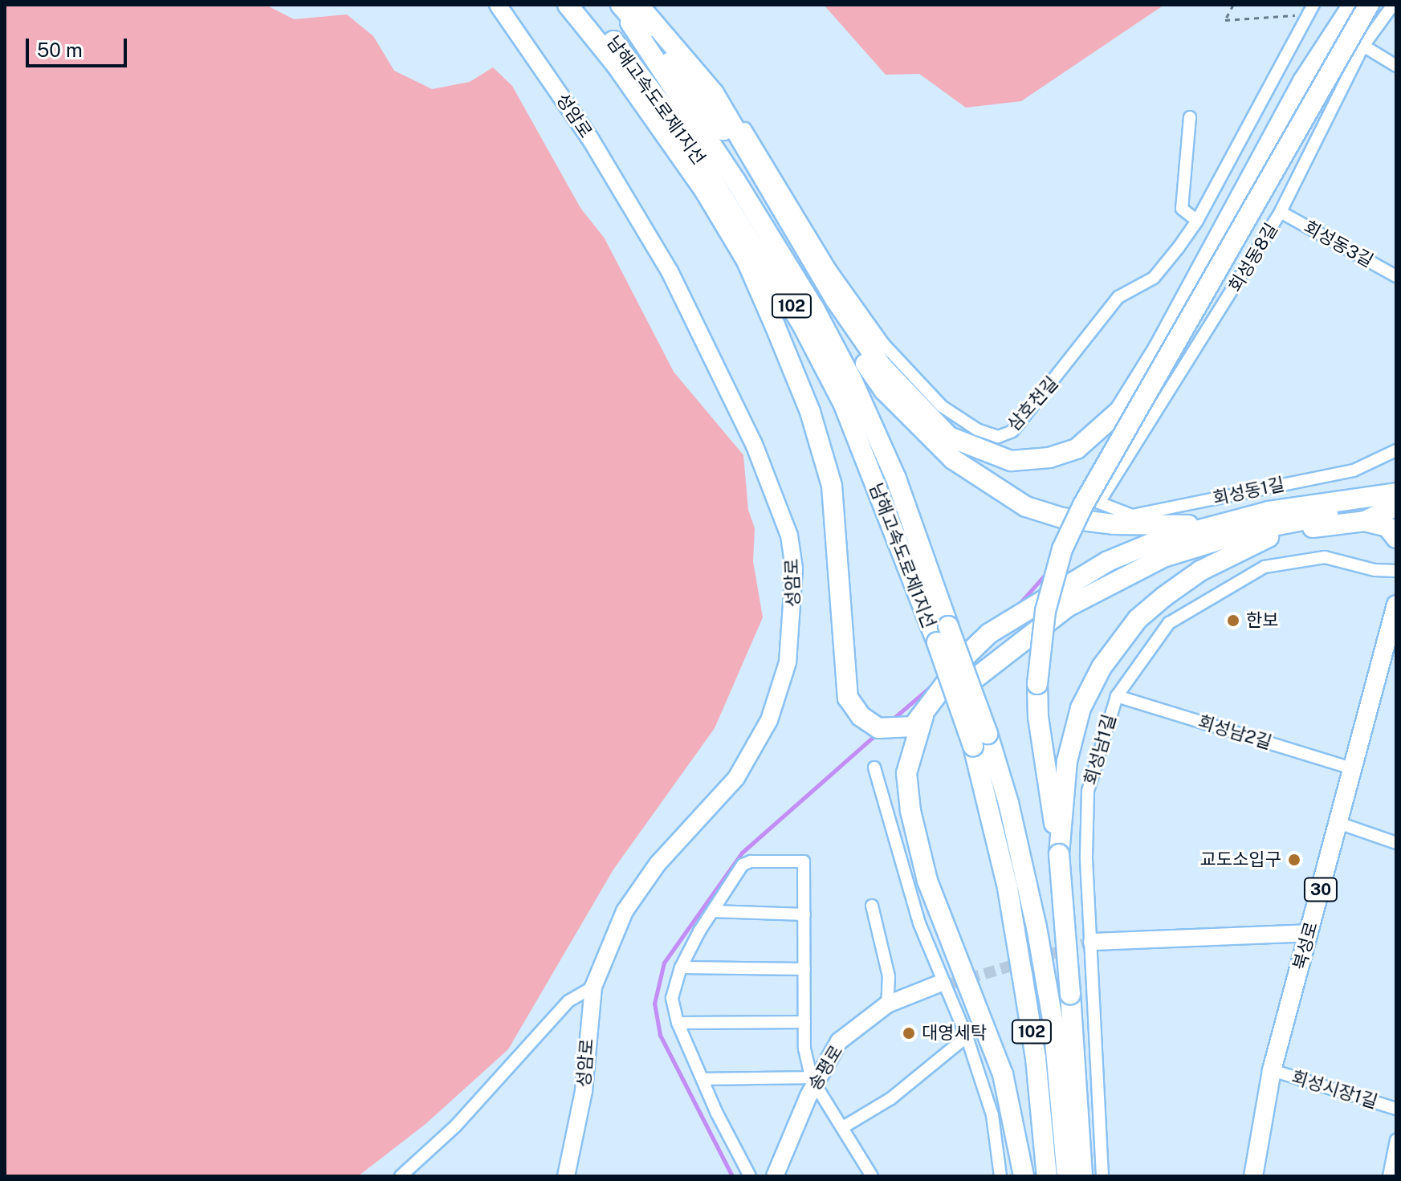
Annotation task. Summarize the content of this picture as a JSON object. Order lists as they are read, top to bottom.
{
  "streets": {
    "highway": ["남해고속도로제1지선", "102"],
    "main road": [
      "성암로",
      "30",
      "북성로",
      "송평로"
    ],
    "street": [
      "회성동3길",
      "회성동8길",
      "삼호천길",
      "회성동1길",
      "회성남2길",
      "회성남1길",
      "회성시장1길"
    ]
  },
  "crossings": [
    ["회성동3길", "회성동8길"],
    ["회성동8길", "회성동1길"],
    ["회성남2길", "회성남1길"],
    ["회성남2길", "북성로"],
    ["북성로", "회성시장1길"]
  ],
  "places": ["한보", "교도소입구", "대영세탁"],
  "scale_bar": "50 m"
}
